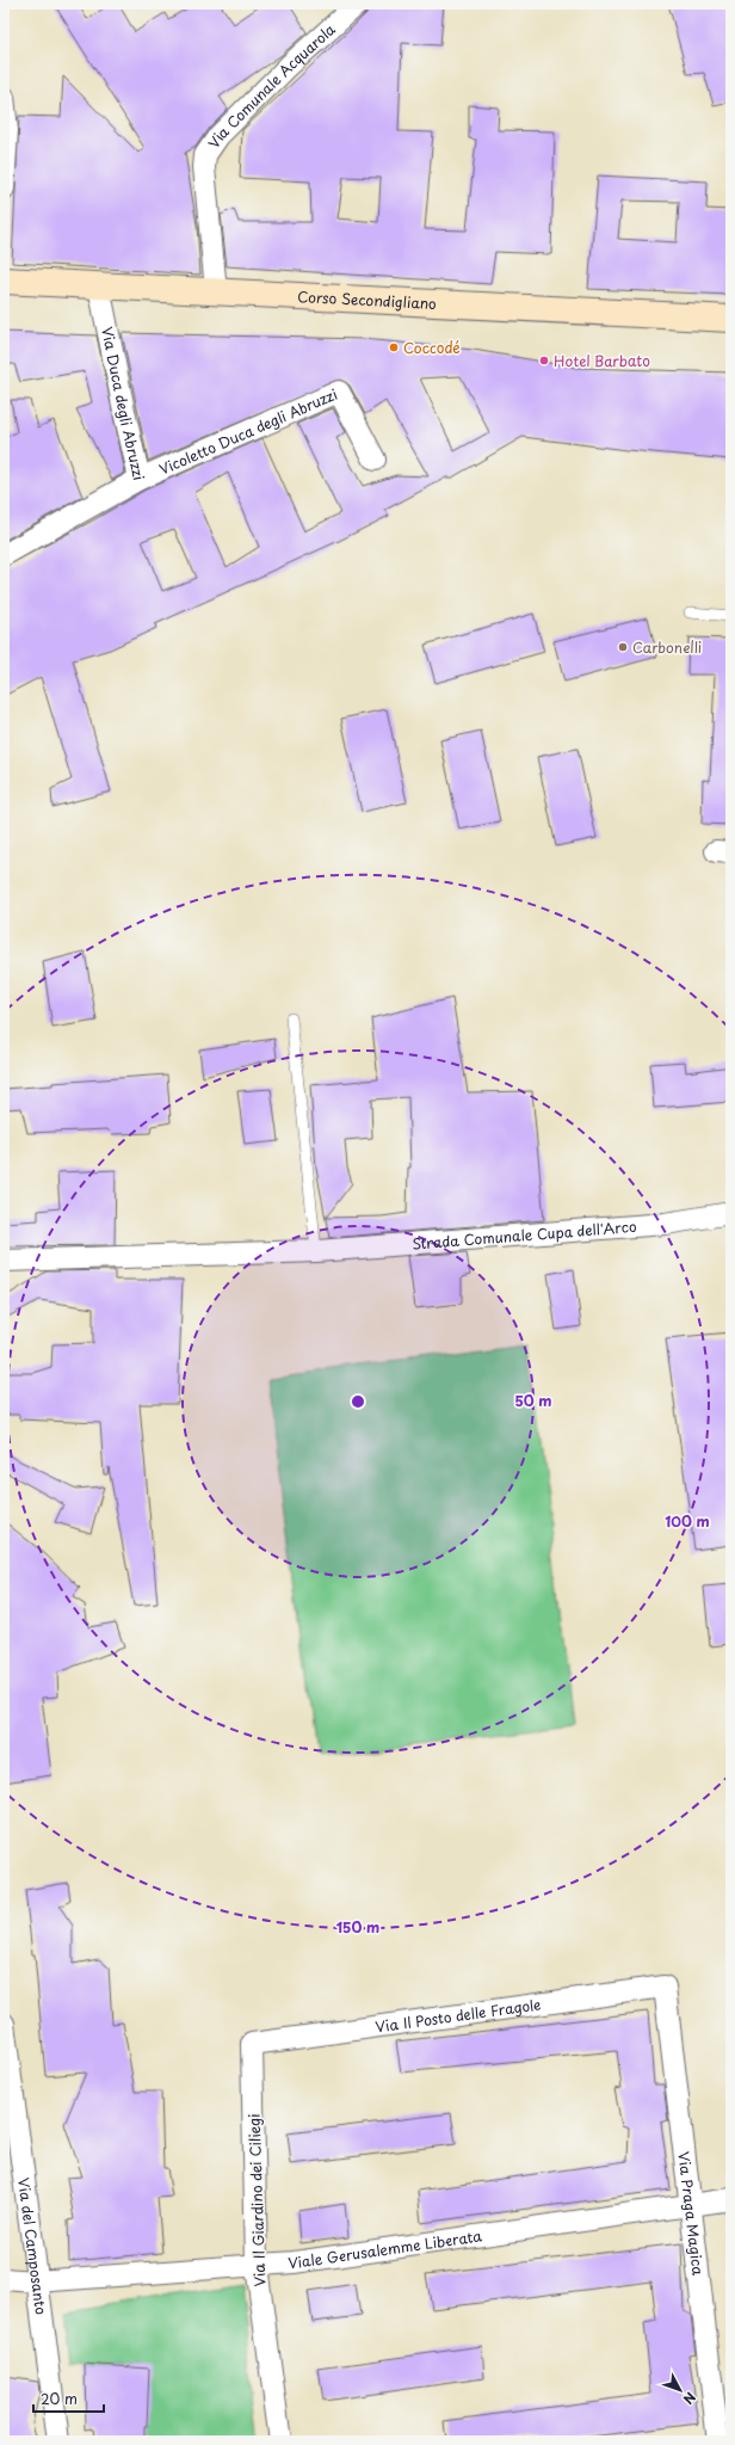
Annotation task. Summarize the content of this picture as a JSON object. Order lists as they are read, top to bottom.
{
  "streets": {
    "main road": ["Corso Secondigliano"],
    "street": [
      "Via Comunale Acquarola",
      "Via Duca degli Abruzzi",
      "Vicoletto Duca degli Abruzzi",
      "Strada Comunale Cupa dell'Arco",
      "Via Il Posto delle Fragole",
      "Via Il Giardino dei Ciliegi",
      "Via Praga Magica",
      "Via del Camposanto",
      "Viale Gerusalemme Liberata"
    ]
  },
  "crossings": [
    ["Via Comunale Acquarola", "Corso Secondigliano"],
    ["Corso Secondigliano", "Via Duca degli Abruzzi"],
    ["Via Duca degli Abruzzi", "Vicoletto Duca degli Abruzzi"],
    ["Via Il Posto delle Fragole", "Via Il Giardino dei Ciliegi"],
    ["Via Il Posto delle Fragole", "Via Praga Magica"],
    ["Via Il Giardino dei Ciliegi", "Viale Gerusalemme Liberata"],
    ["Via Praga Magica", "Viale Gerusalemme Liberata"],
    ["Via del Camposanto", "Viale Gerusalemme Liberata"]
  ],
  "places": ["Coccodé", "Hotel Barbato", "Carbonelli"],
  "scale_bar": "20 m",
  "north": "bottom right",
  "rings": ["50 m", "100 m", "150 m"]
}
